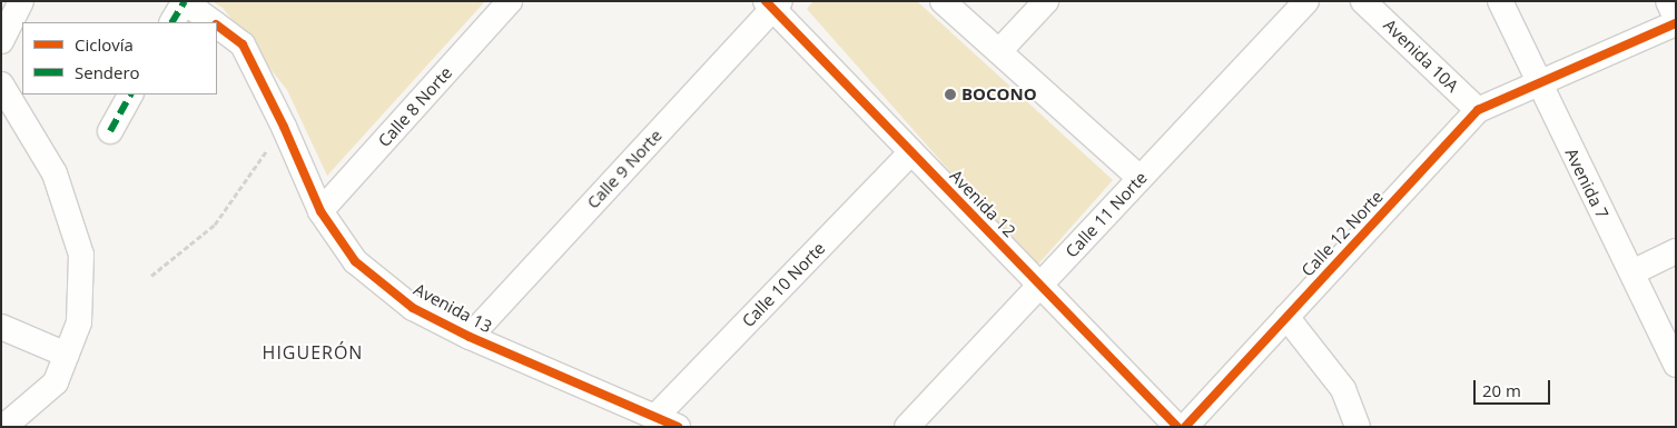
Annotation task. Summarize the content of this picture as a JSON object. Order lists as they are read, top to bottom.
{
  "streets": {
    "street": [
      "Avenida 10A",
      "Calle 8 Norte",
      "Calle 9 Norte",
      "Avenida 7",
      "Avenida 12",
      "Calle 11 Norte",
      "Calle 12 Norte",
      "Calle 10 Norte",
      "Avenida 13"
    ]
  },
  "crossings": [
    ["Avenida 10A", "Calle 12 Norte"],
    ["Calle 8 Norte", "Avenida 13"],
    ["Calle 9 Norte", "Avenida 12"],
    ["Calle 9 Norte", "Avenida 13"],
    ["Avenida 7", "Calle 12 Norte"],
    ["Avenida 12", "Calle 11 Norte"],
    ["Avenida 12", "Calle 10 Norte"],
    ["Calle 10 Norte", "Avenida 13"]
  ],
  "districts": ["HIGUERÓN"],
  "places": ["BOCONO"],
  "legend": ["Ciclovía", "Sendero"],
  "scale_bar": "20 m"
}
